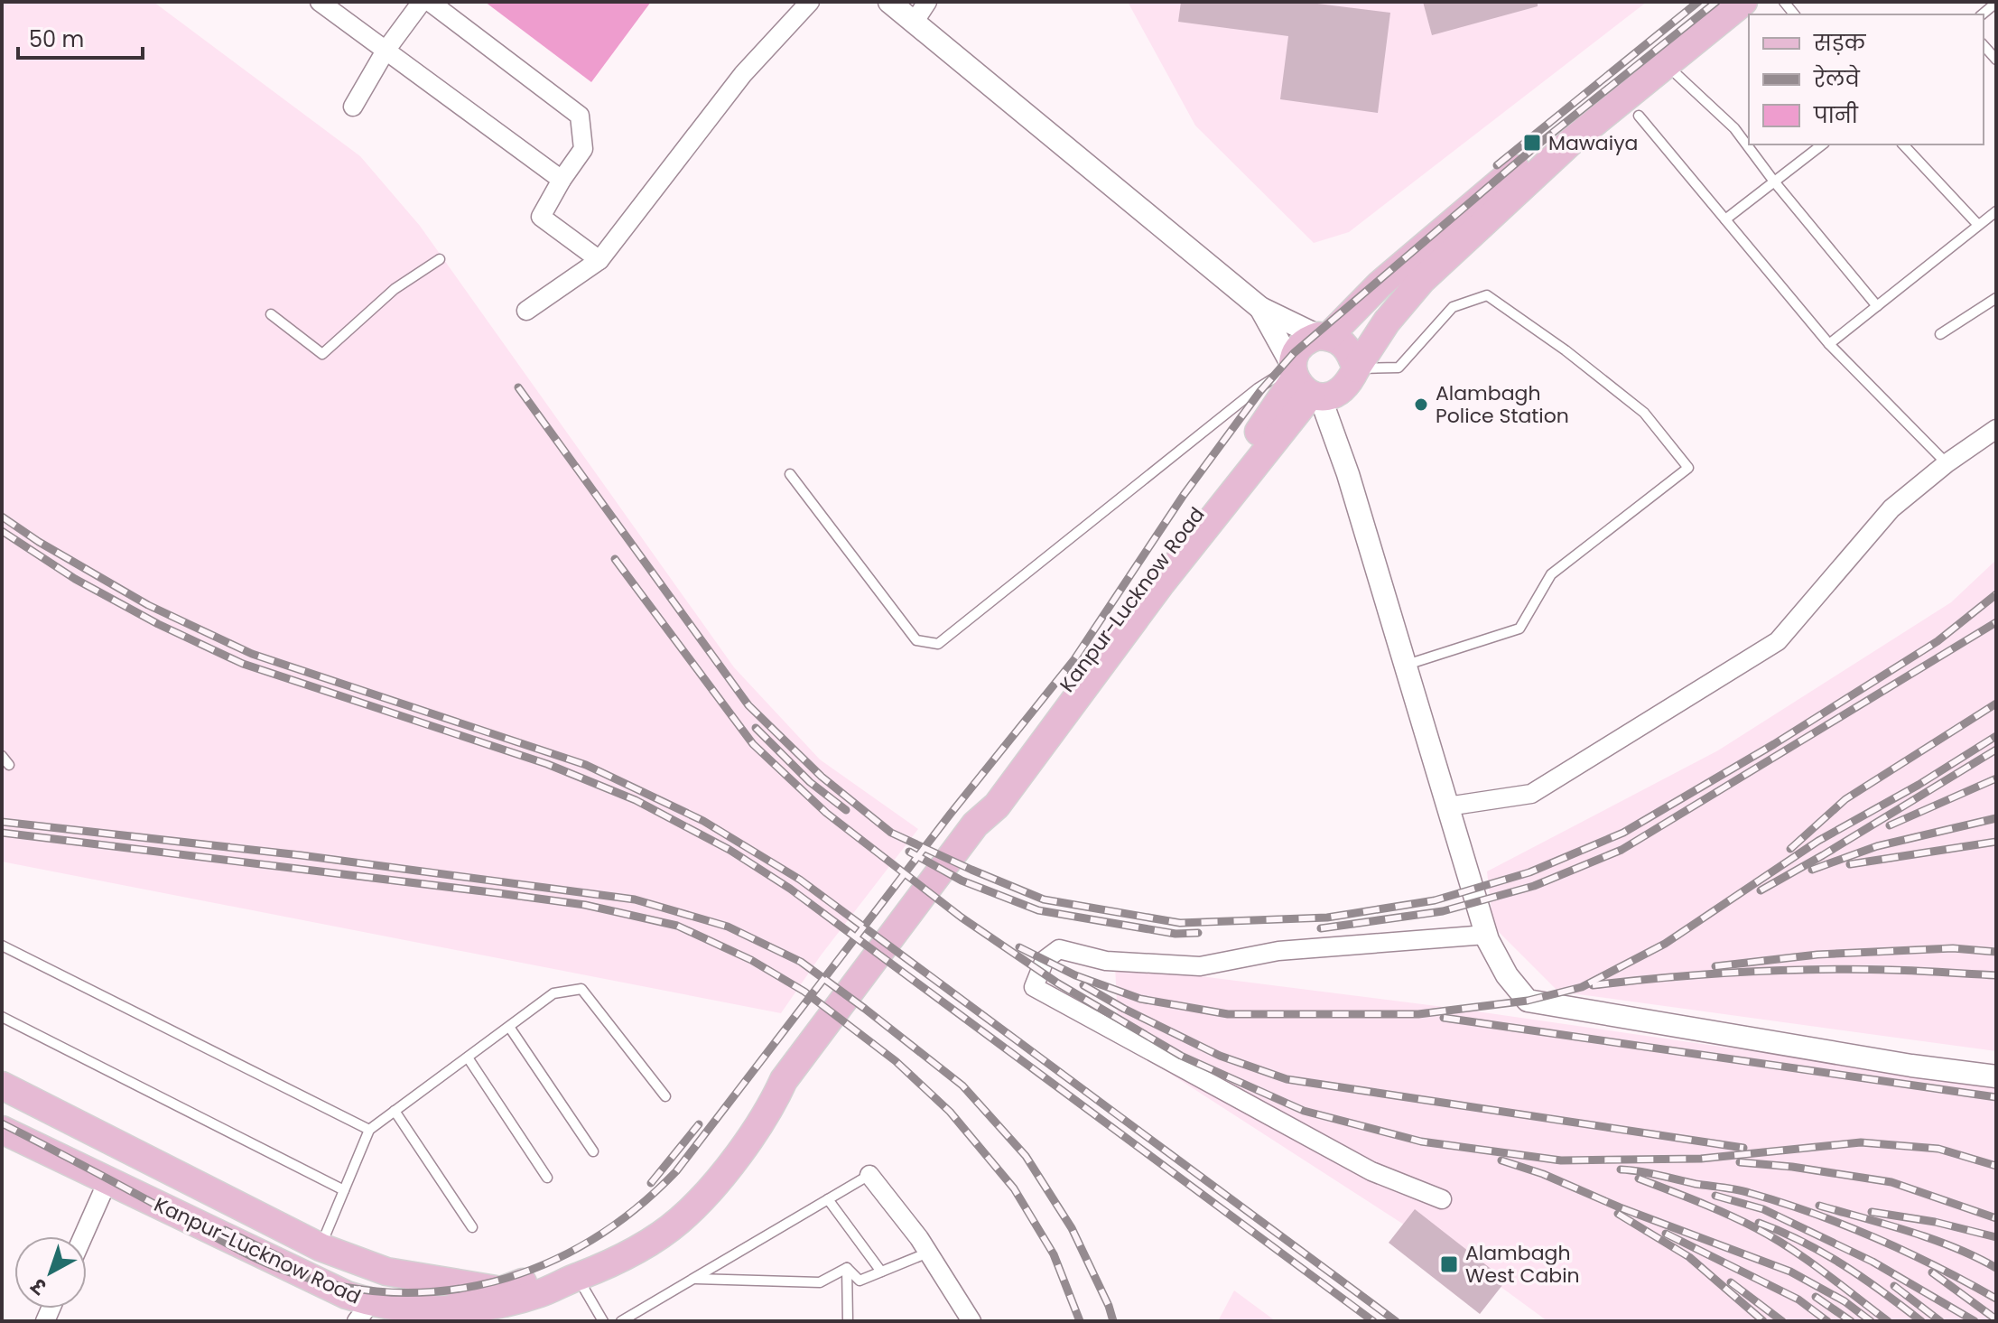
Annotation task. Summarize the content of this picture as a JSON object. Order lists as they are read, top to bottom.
{
  "streets": {
    "main road": ["Kanpur-Lucknow Road"]
  },
  "places": {
    "transit": ["Mawaiya", "Alambagh West Cabin"],
    "other": ["Alambagh Police Station"]
  },
  "legend": ["सड़क", "रेलवे", "पानी"],
  "scale_bar": "50 m",
  "north": "bottom left"
}
